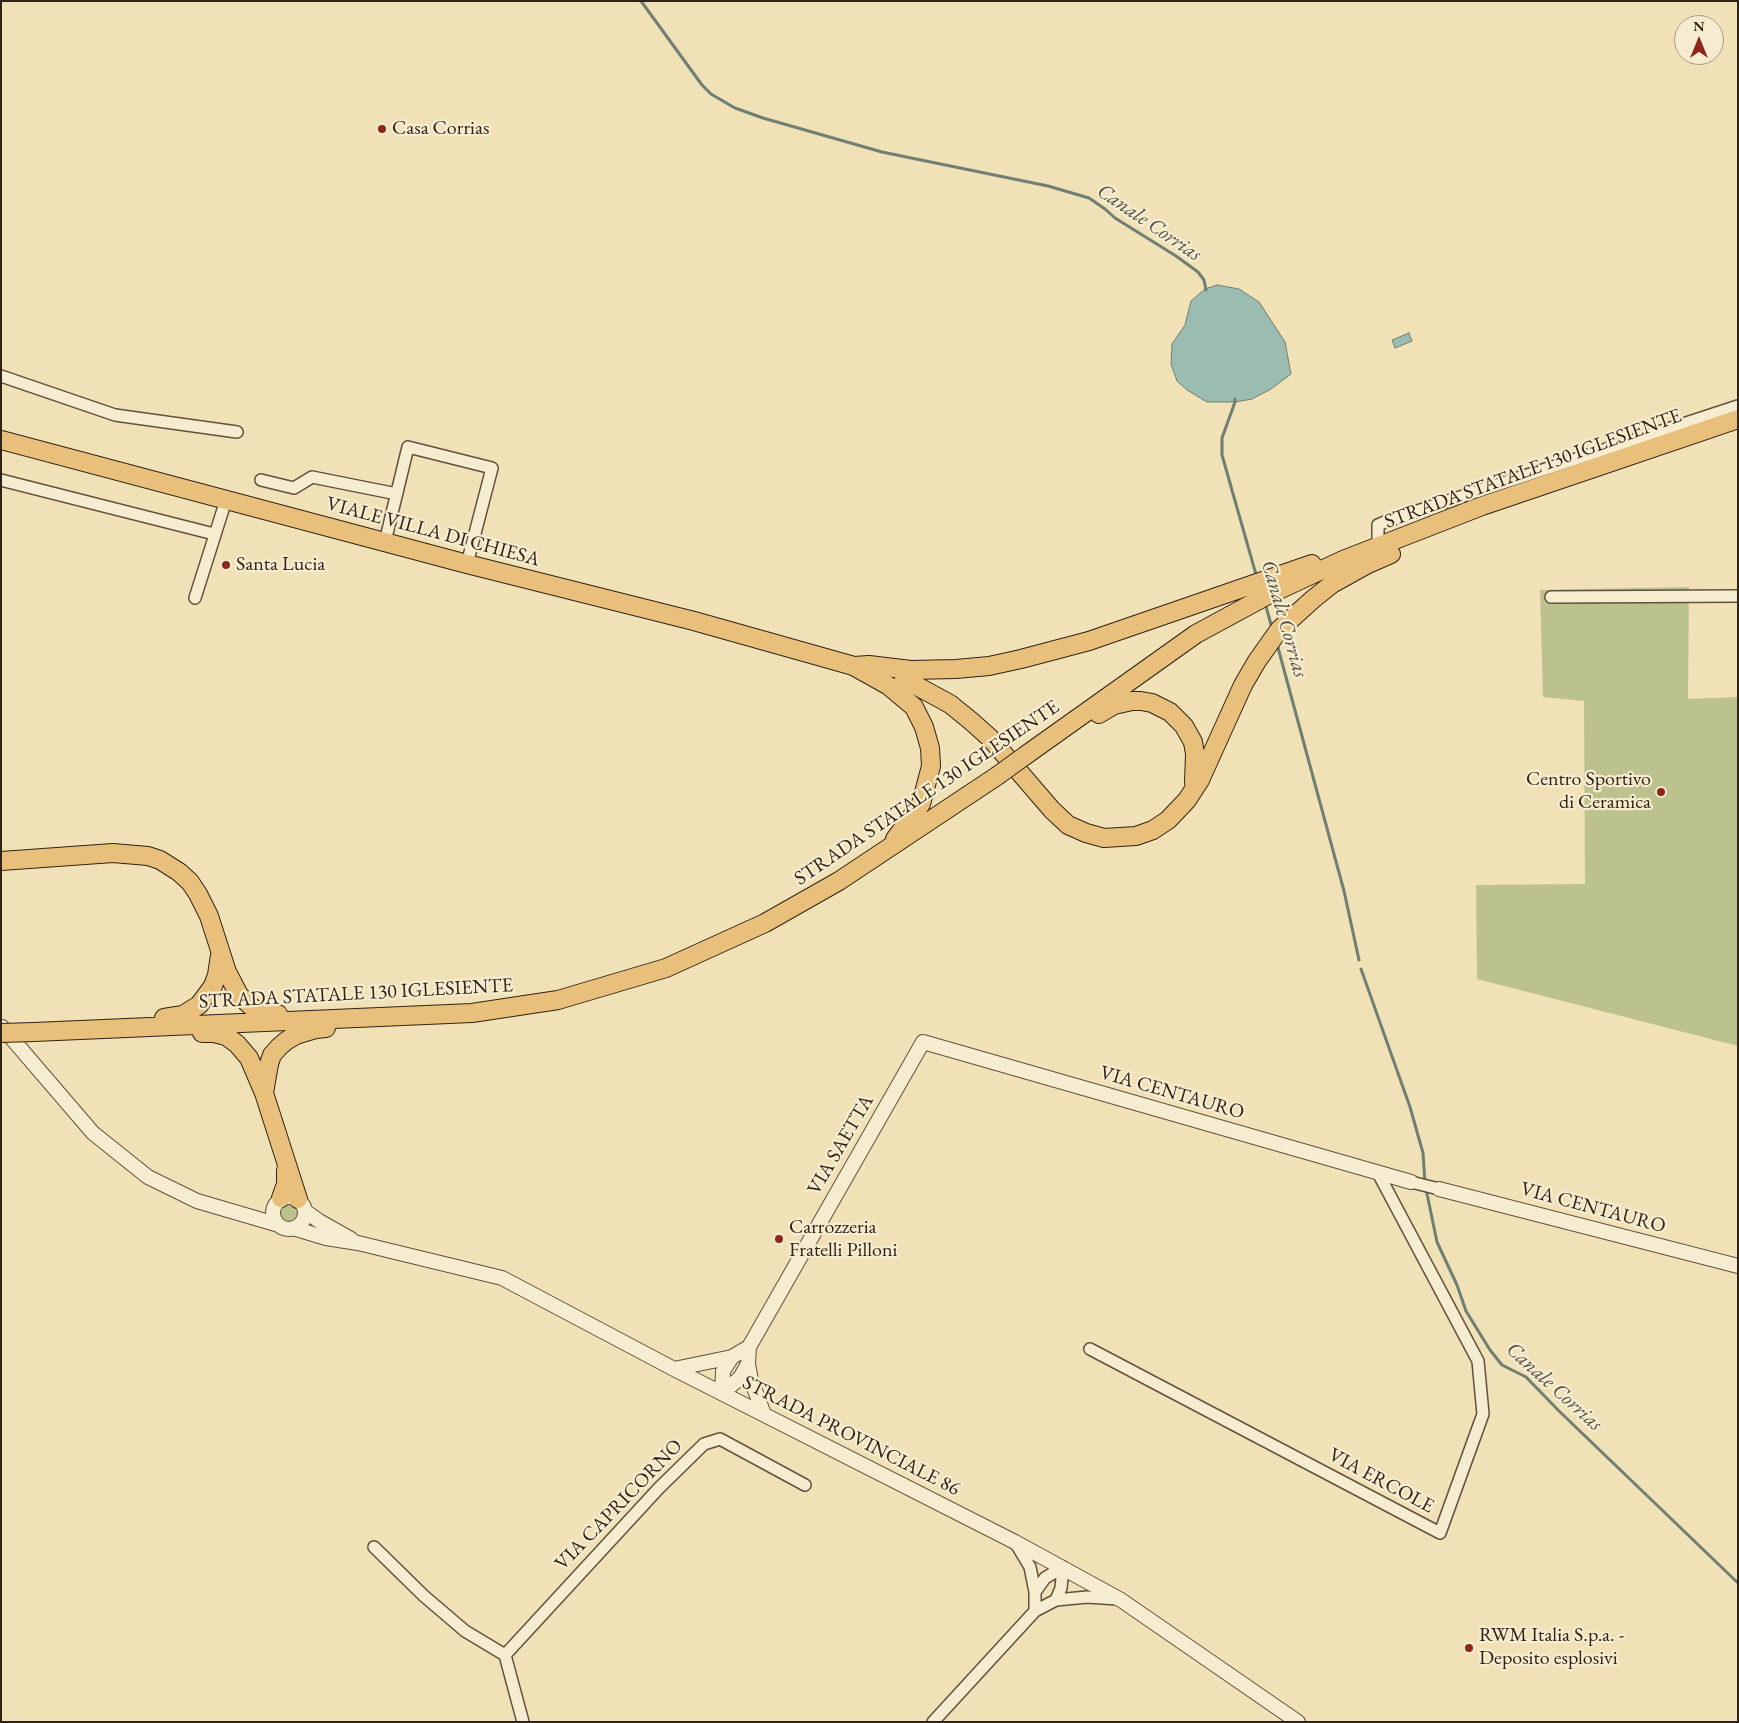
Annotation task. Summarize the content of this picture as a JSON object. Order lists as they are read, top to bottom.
{
  "streets": {
    "main road": ["STRADA STATALE 130 IGLESIENTE", "VIALE VILLA DI CHIESA"],
    "street": [
      "VIA CENTAURO",
      "VIA SAETTA",
      "STRADA PROVINCIALE 86",
      "VIA ERCOLE",
      "VIA CAPRICORNO"
    ]
  },
  "crossings": [
    ["VIA CENTAURO", "VIA SAETTA"],
    ["VIA CENTAURO", "VIA ERCOLE"],
    ["VIA SAETTA", "STRADA PROVINCIALE 86"]
  ],
  "water": ["Canale Corrias"],
  "places": [
    "Casa Corrias",
    "Santa Lucia",
    "Centro Sportivo di Ceramica",
    "Carrozzeria Fratelli Pilloni",
    "RWM Italia S.p.a. - Deposito esplosivi"
  ],
  "north": "top"
}
